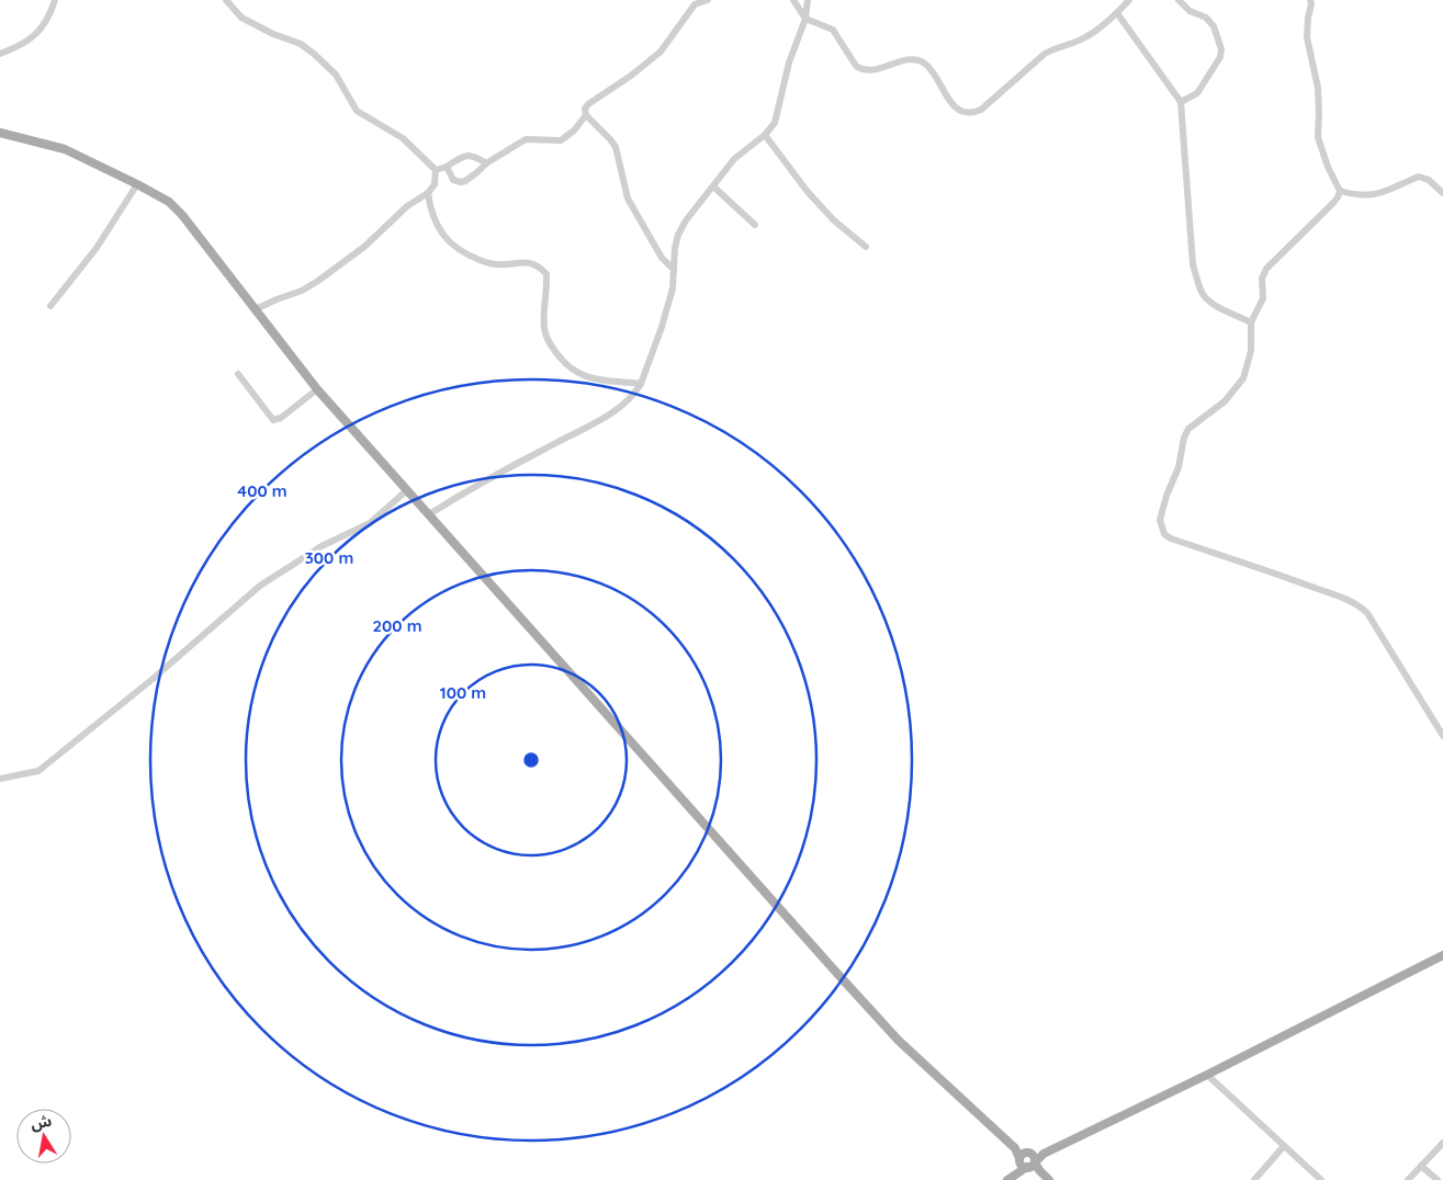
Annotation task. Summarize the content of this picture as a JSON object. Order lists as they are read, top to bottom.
{
  "north": "top",
  "rings": [
    "400 m",
    "300 m",
    "200 m",
    "100 m"
  ]
}
